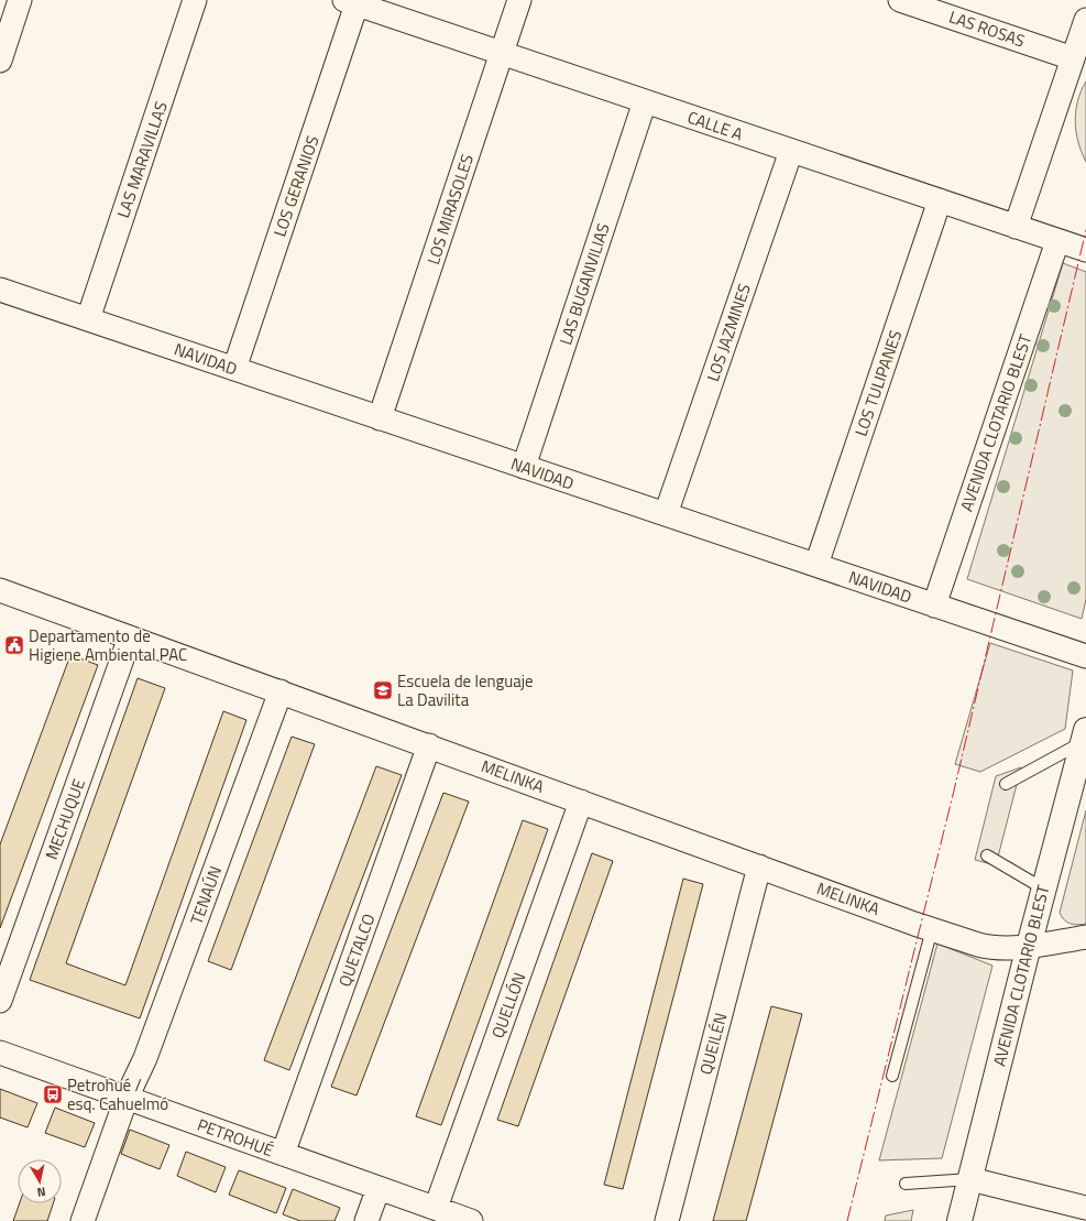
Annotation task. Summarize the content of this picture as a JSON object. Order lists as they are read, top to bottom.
{
  "streets": {
    "main road": ["AVENIDA CLOTARIO BLEST"],
    "street": [
      "LAS ROSAS",
      "CALLE A",
      "LAS MARAVILLAS",
      "LOS GERANIOS",
      "LOS MIRASOLES",
      "LAS BUGANVILIAS",
      "LOS JAZMINES",
      "NAVIDAD",
      "LOS TULIPANES",
      "MELINKA",
      "MECHUQUE",
      "TENAÚN",
      "QUETALCO",
      "QUELLÓN",
      "QUEILÉN",
      "PETROHUÉ"
    ]
  },
  "crossings": [
    ["CALLE A", "LOS GERANIOS"],
    ["CALLE A", "LOS MIRASOLES"],
    ["CALLE A", "LAS BUGANVILIAS"],
    ["CALLE A", "LOS JAZMINES"],
    ["CALLE A", "LOS TULIPANES"],
    ["CALLE A", "AVENIDA CLOTARIO BLEST"],
    ["LAS MARAVILLAS", "NAVIDAD"],
    ["LOS GERANIOS", "NAVIDAD"],
    ["LOS MIRASOLES", "NAVIDAD"],
    ["LAS BUGANVILIAS", "NAVIDAD"],
    ["LOS JAZMINES", "NAVIDAD"],
    ["NAVIDAD", "LOS TULIPANES"],
    ["NAVIDAD", "AVENIDA CLOTARIO BLEST"],
    ["AVENIDA CLOTARIO BLEST", "MELINKA"],
    ["MELINKA", "MECHUQUE"],
    ["MELINKA", "TENAÚN"],
    ["MELINKA", "QUETALCO"],
    ["MELINKA", "QUELLÓN"],
    ["MELINKA", "QUEILÉN"],
    ["TENAÚN", "PETROHUÉ"],
    ["QUETALCO", "PETROHUÉ"],
    ["QUELLÓN", "PETROHUÉ"]
  ],
  "places": {
    "public building": ["Departamento de Higiene Ambiental PAC"],
    "school or university": ["Escuela de lenguaje La Davilita"],
    "bus stop": ["Petrohué / esq. Cahuelmó"]
  },
  "north": "bottom"
}
